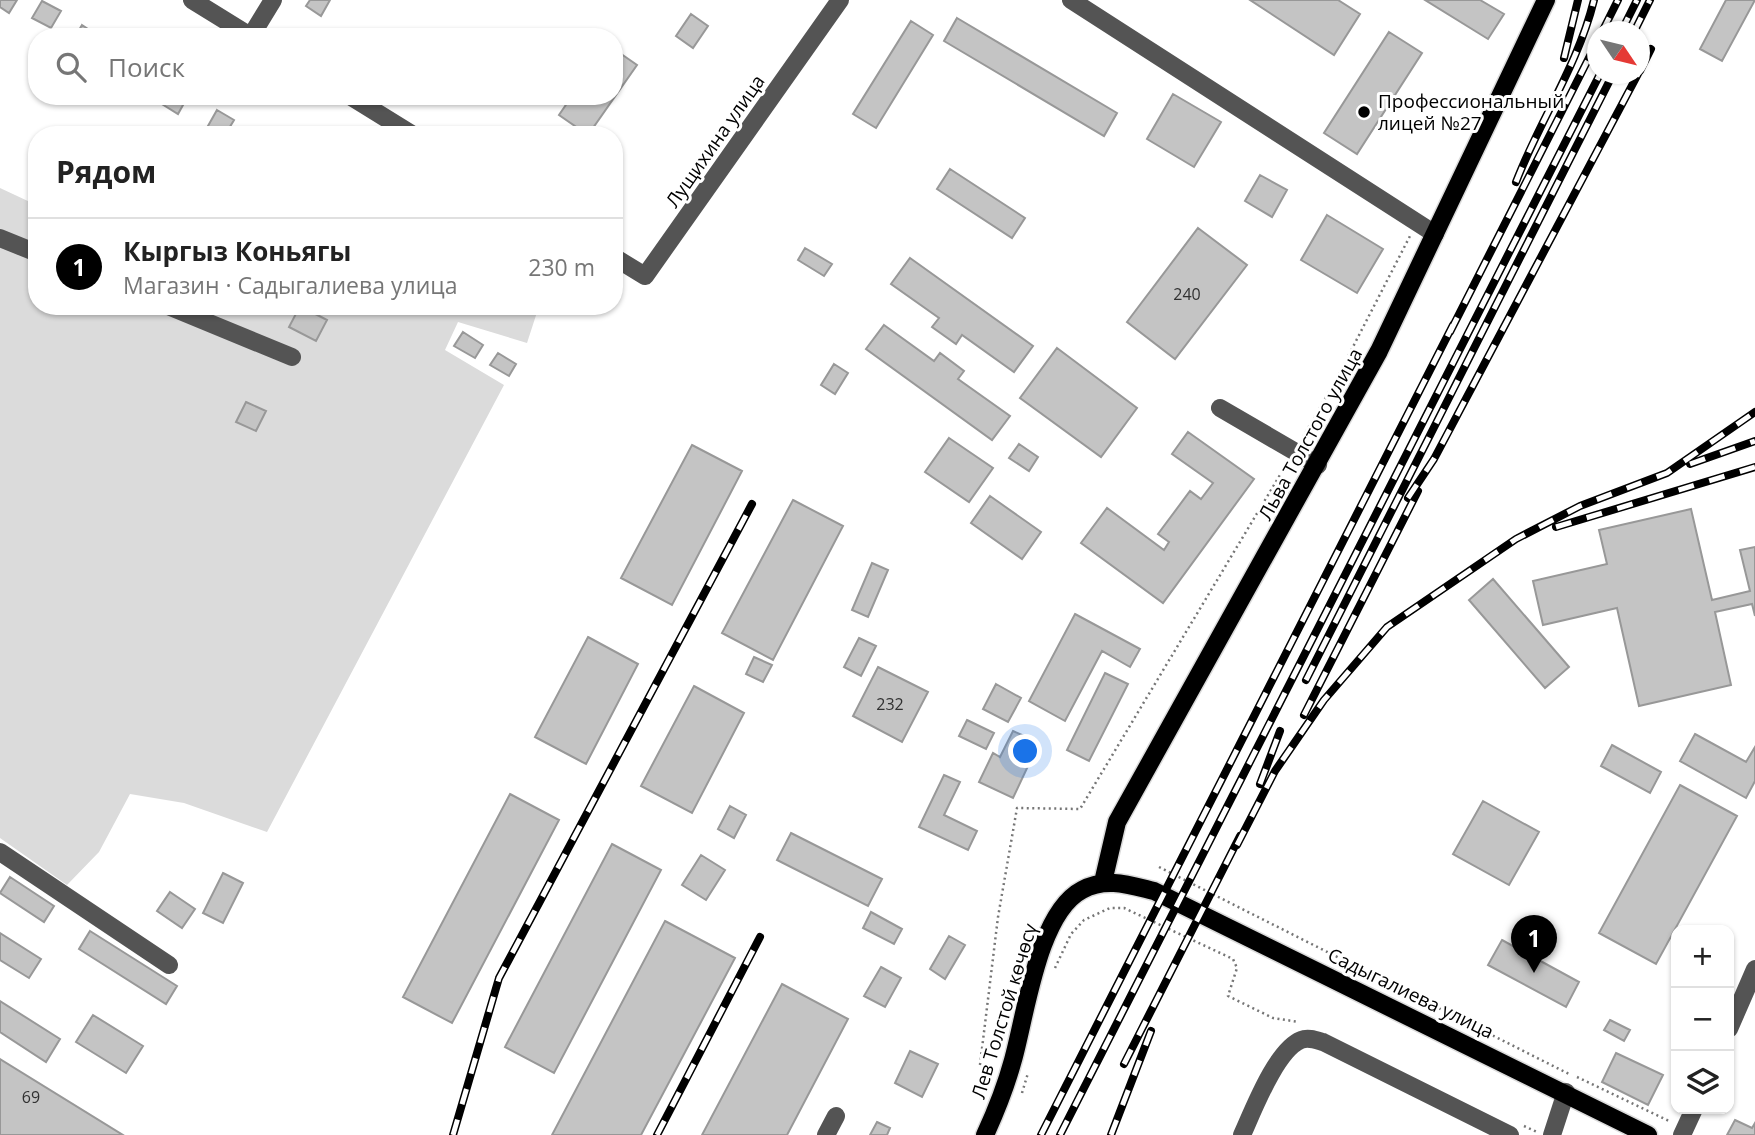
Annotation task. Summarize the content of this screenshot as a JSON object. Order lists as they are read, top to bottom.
{
  "streets": {
    "main road": ["Льва Толстого улица", "Садыгалиева улица", "Лев Толстой көчөсү"],
    "street": ["Лущихина улица"]
  },
  "crossings": [
    ["Льва Толстого улица", "Садыгалиева улица"],
    ["Льва Толстого улица", "Лев Толстой көчөсү"],
    ["Садыгалиева улица", "Лев Толстой көчөсү"]
  ],
  "places": ["Профессиональный лицей №27"],
  "house_numbers": ["240", "232", "69"],
  "north": "bottom right",
  "page": {
    "search": "Поиск",
    "heading": "Рядом",
    "list": [
      {
        "mark": "1",
        "name": "Кыргыз Коньягы",
        "note": "Магазин · Садыгалиева улица",
        "value": "230 m"
      }
    ],
    "pins": "1",
    "map_buttons": ["+", "−"]
  }
}
